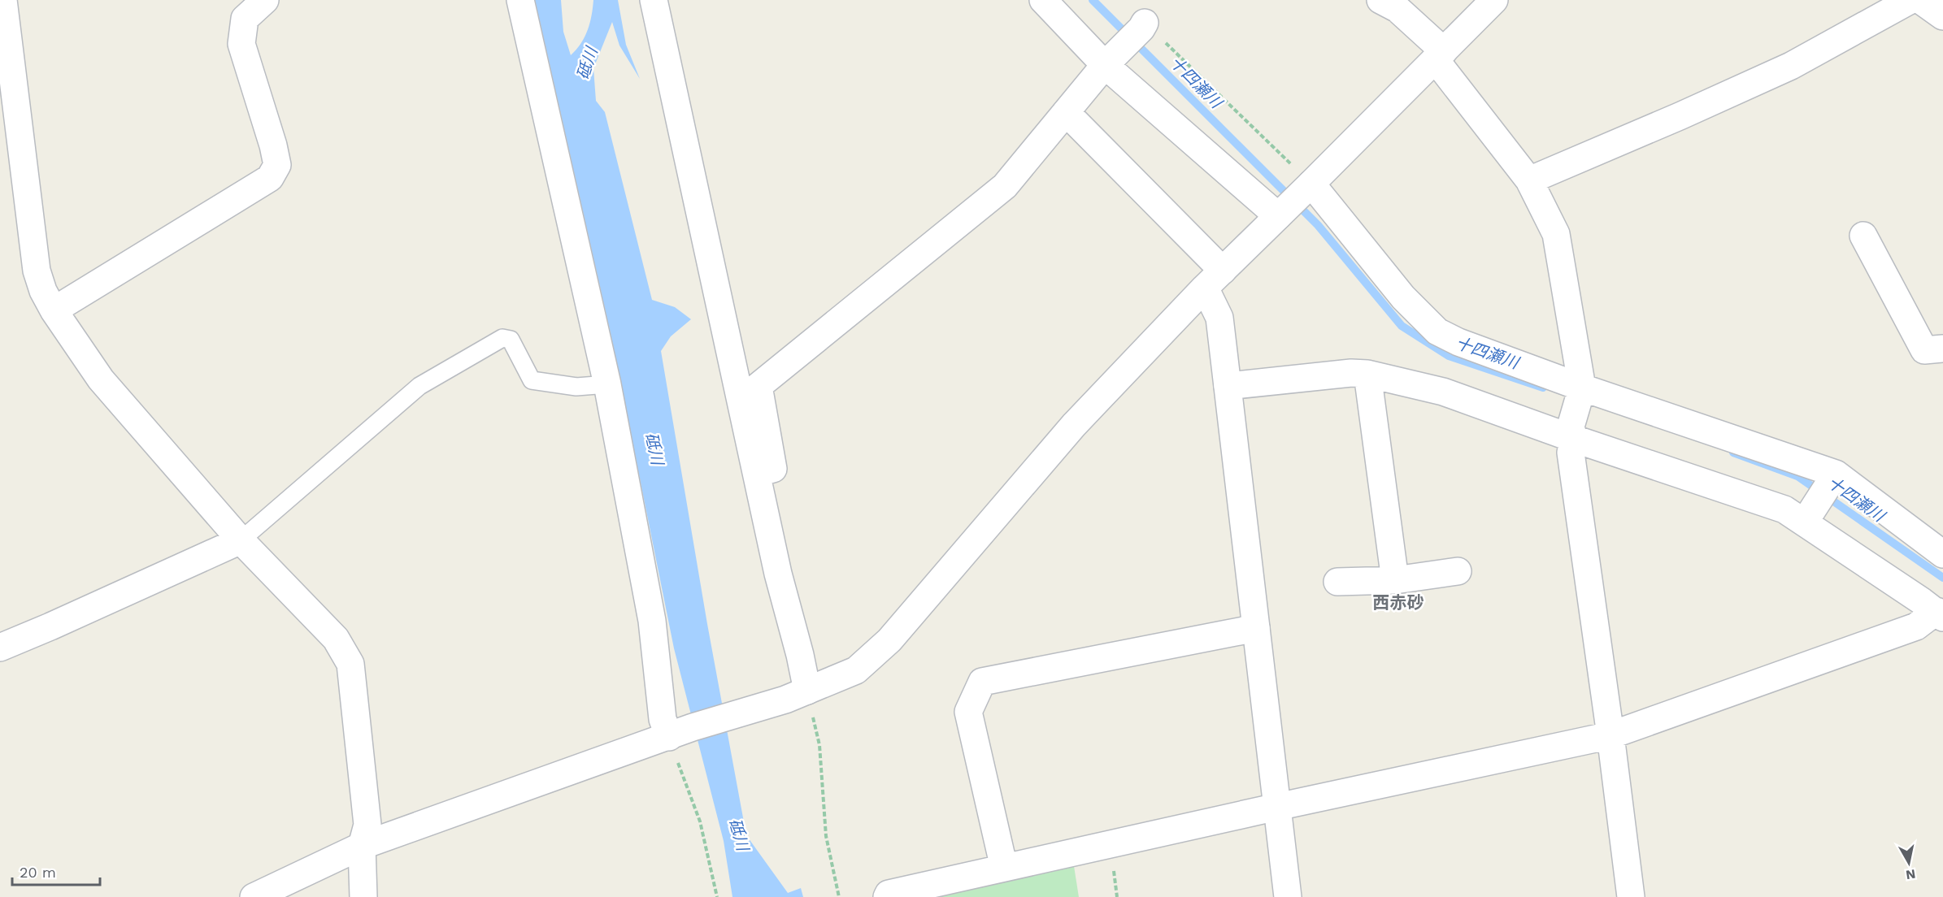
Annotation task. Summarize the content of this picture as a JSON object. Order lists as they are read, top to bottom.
{
  "districts": ["西赤砂"],
  "water": ["砥川", "十四瀬川"],
  "scale_bar": "20 m",
  "north": "bottom"
}
